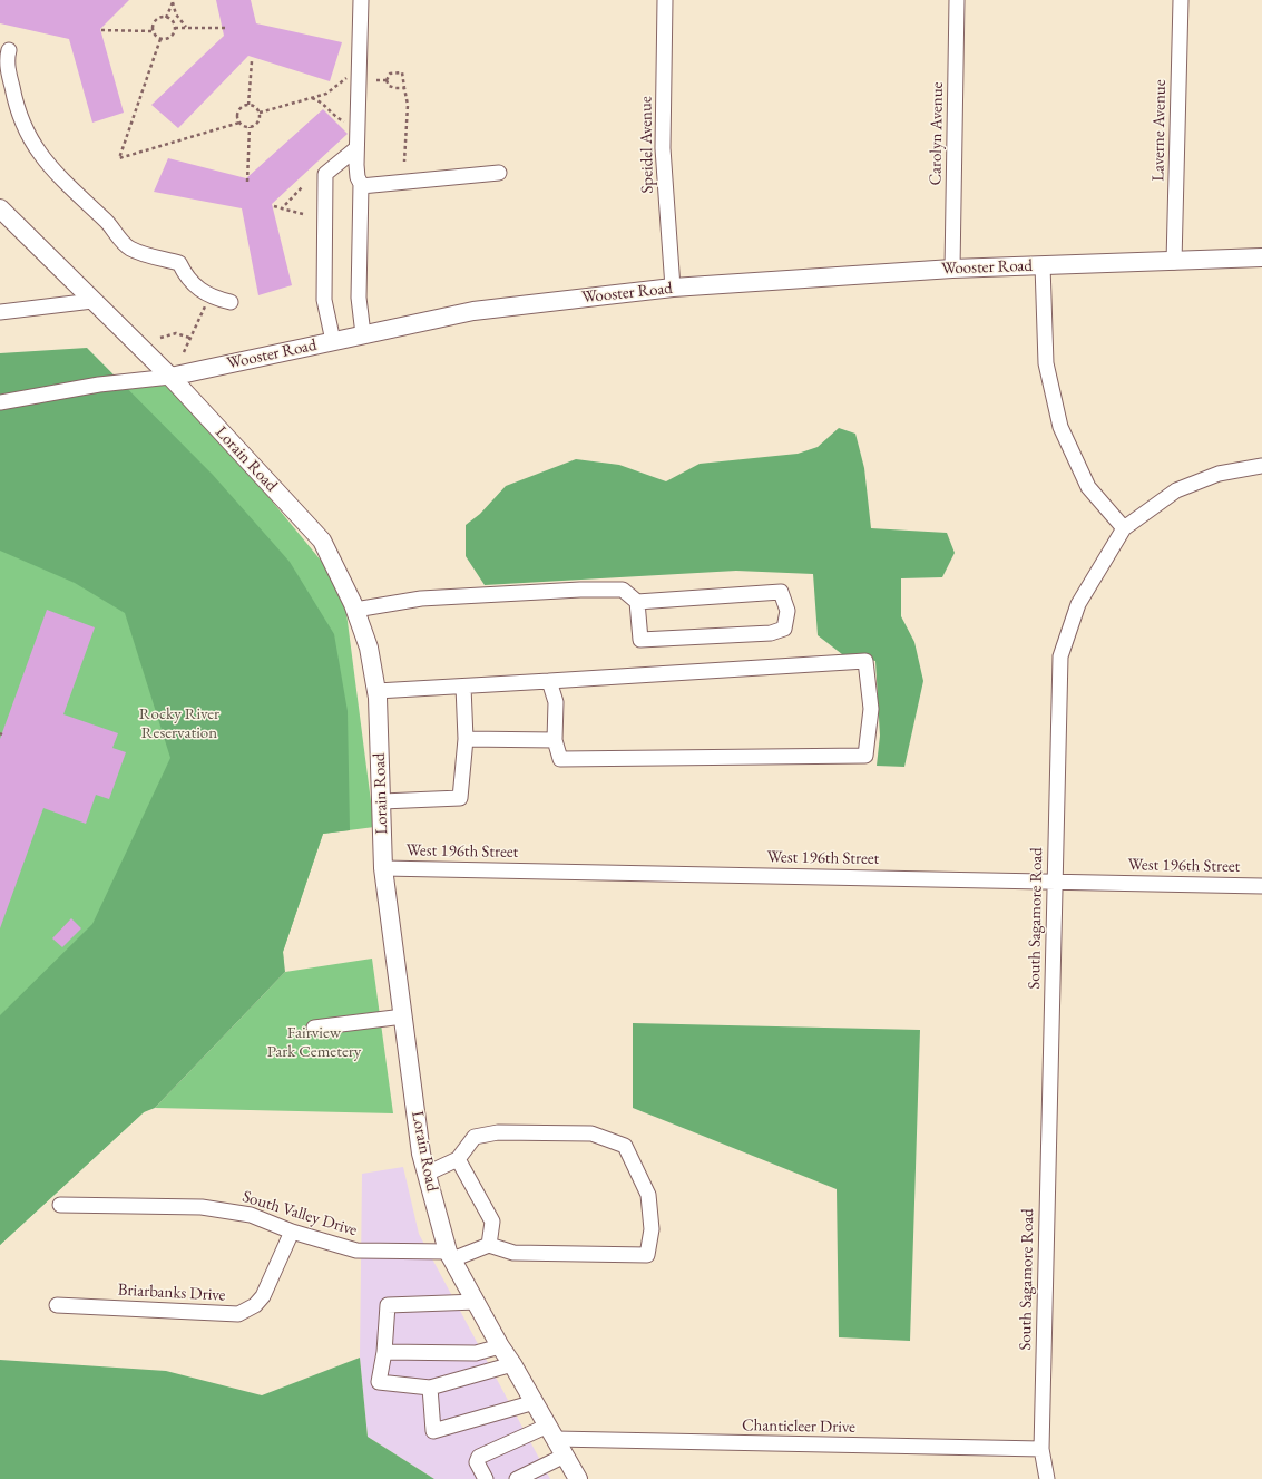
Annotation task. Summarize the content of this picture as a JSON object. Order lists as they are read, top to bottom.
{
  "streets": {
    "main road": ["Wooster Road", "Lorain Road"],
    "street": [
      "Laverne Avenue",
      "Carolyn Avenue",
      "Speidel Avenue",
      "West 196th Street",
      "South Sagamore Road",
      "South Valley Drive",
      "Briarbanks Drive",
      "Chanticleer Drive"
    ]
  },
  "crossings": [
    ["Laverne Avenue", "Wooster Road"],
    ["Carolyn Avenue", "Wooster Road"],
    ["Speidel Avenue", "Wooster Road"],
    ["Wooster Road", "Lorain Road"],
    ["Lorain Road", "West 196th Street"],
    ["Lorain Road", "South Valley Drive"],
    ["Lorain Road", "Chanticleer Drive"],
    ["West 196th Street", "South Sagamore Road"],
    ["South Sagamore Road", "Chanticleer Drive"],
    ["South Valley Drive", "Briarbanks Drive"]
  ],
  "parks": ["Rocky River Reservation", "Fairview Park Cemetery"]
}
